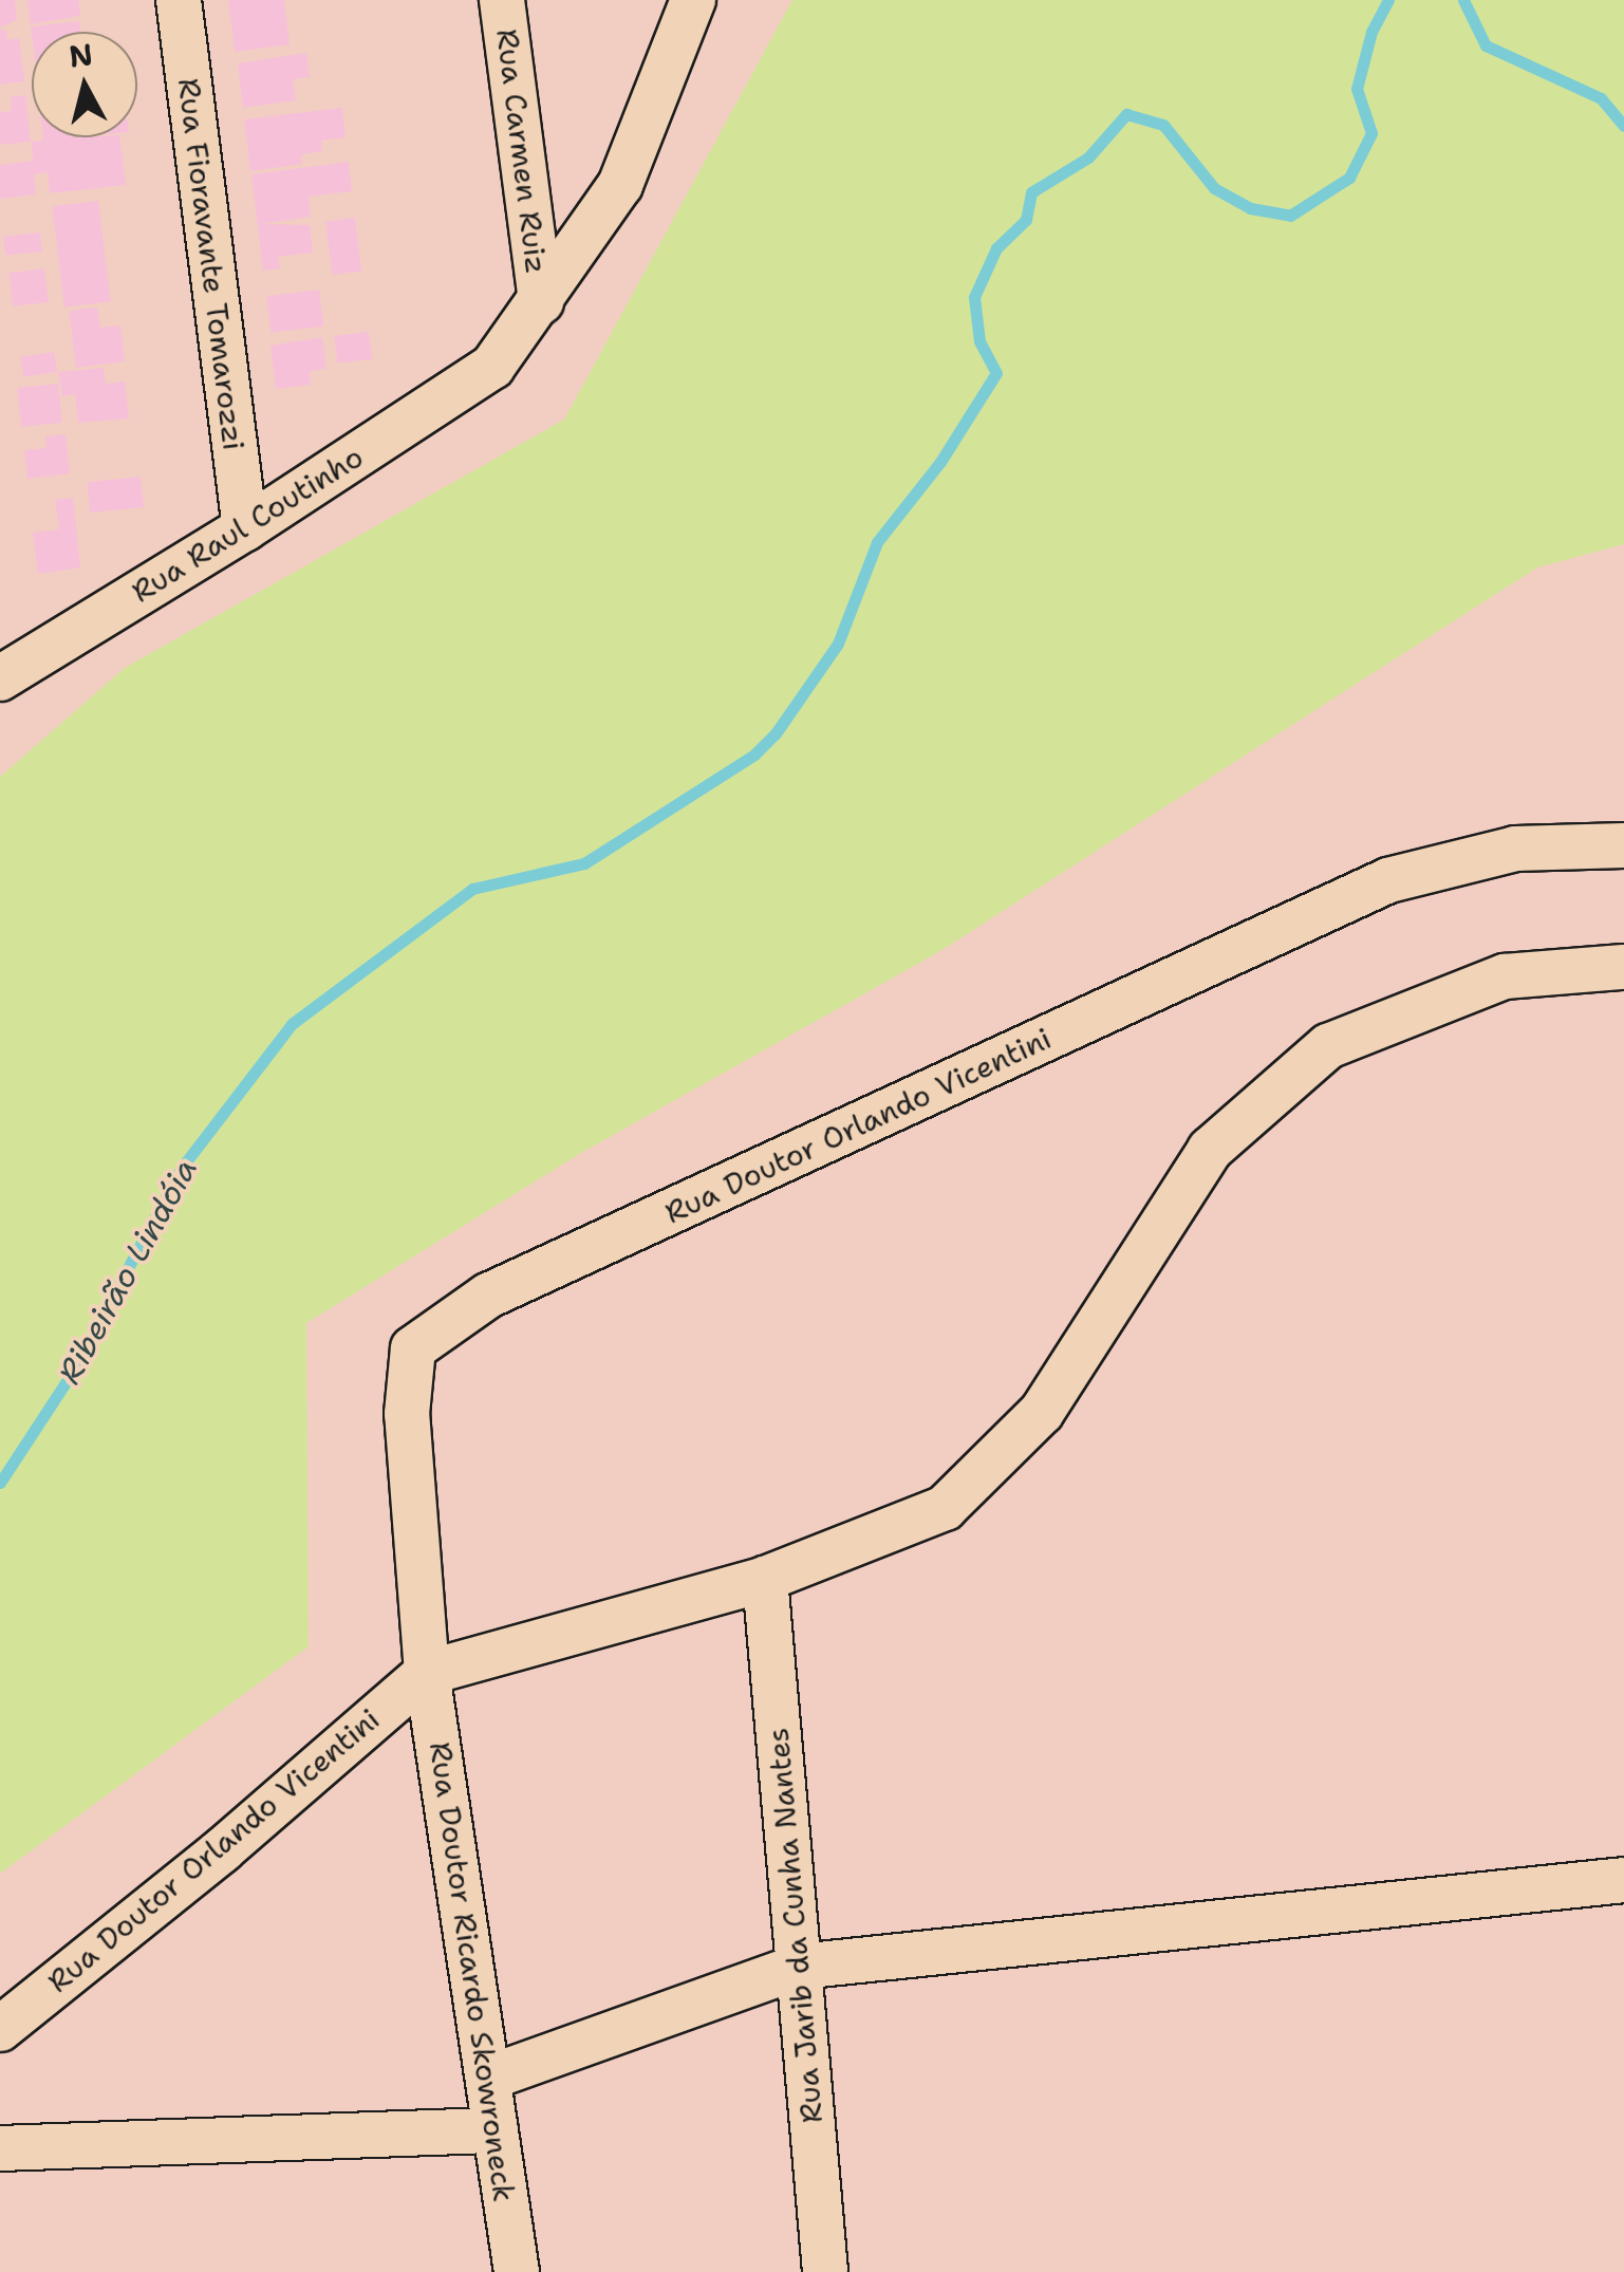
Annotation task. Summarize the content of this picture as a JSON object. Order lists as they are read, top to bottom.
{
  "streets": {
    "street": [
      "Rua Carmen Ruiz",
      "Rua Fioravante Tomarozzi",
      "Rua Raul Coutinho",
      "Rua Doutor Orlando Vicentini",
      "Rua Jarib da Cunha Nantes",
      "Rua Doutor Ricardo Skowroneck"
    ]
  },
  "crossings": [
    ["Rua Carmen Ruiz", "Rua Raul Coutinho"],
    ["Rua Fioravante Tomarozzi", "Rua Raul Coutinho"],
    ["Rua Doutor Orlando Vicentini", "Rua Jarib da Cunha Nantes"],
    ["Rua Doutor Orlando Vicentini", "Rua Doutor Ricardo Skowroneck"]
  ],
  "water": ["Ribeirão Lindóia"],
  "north": "top"
}
